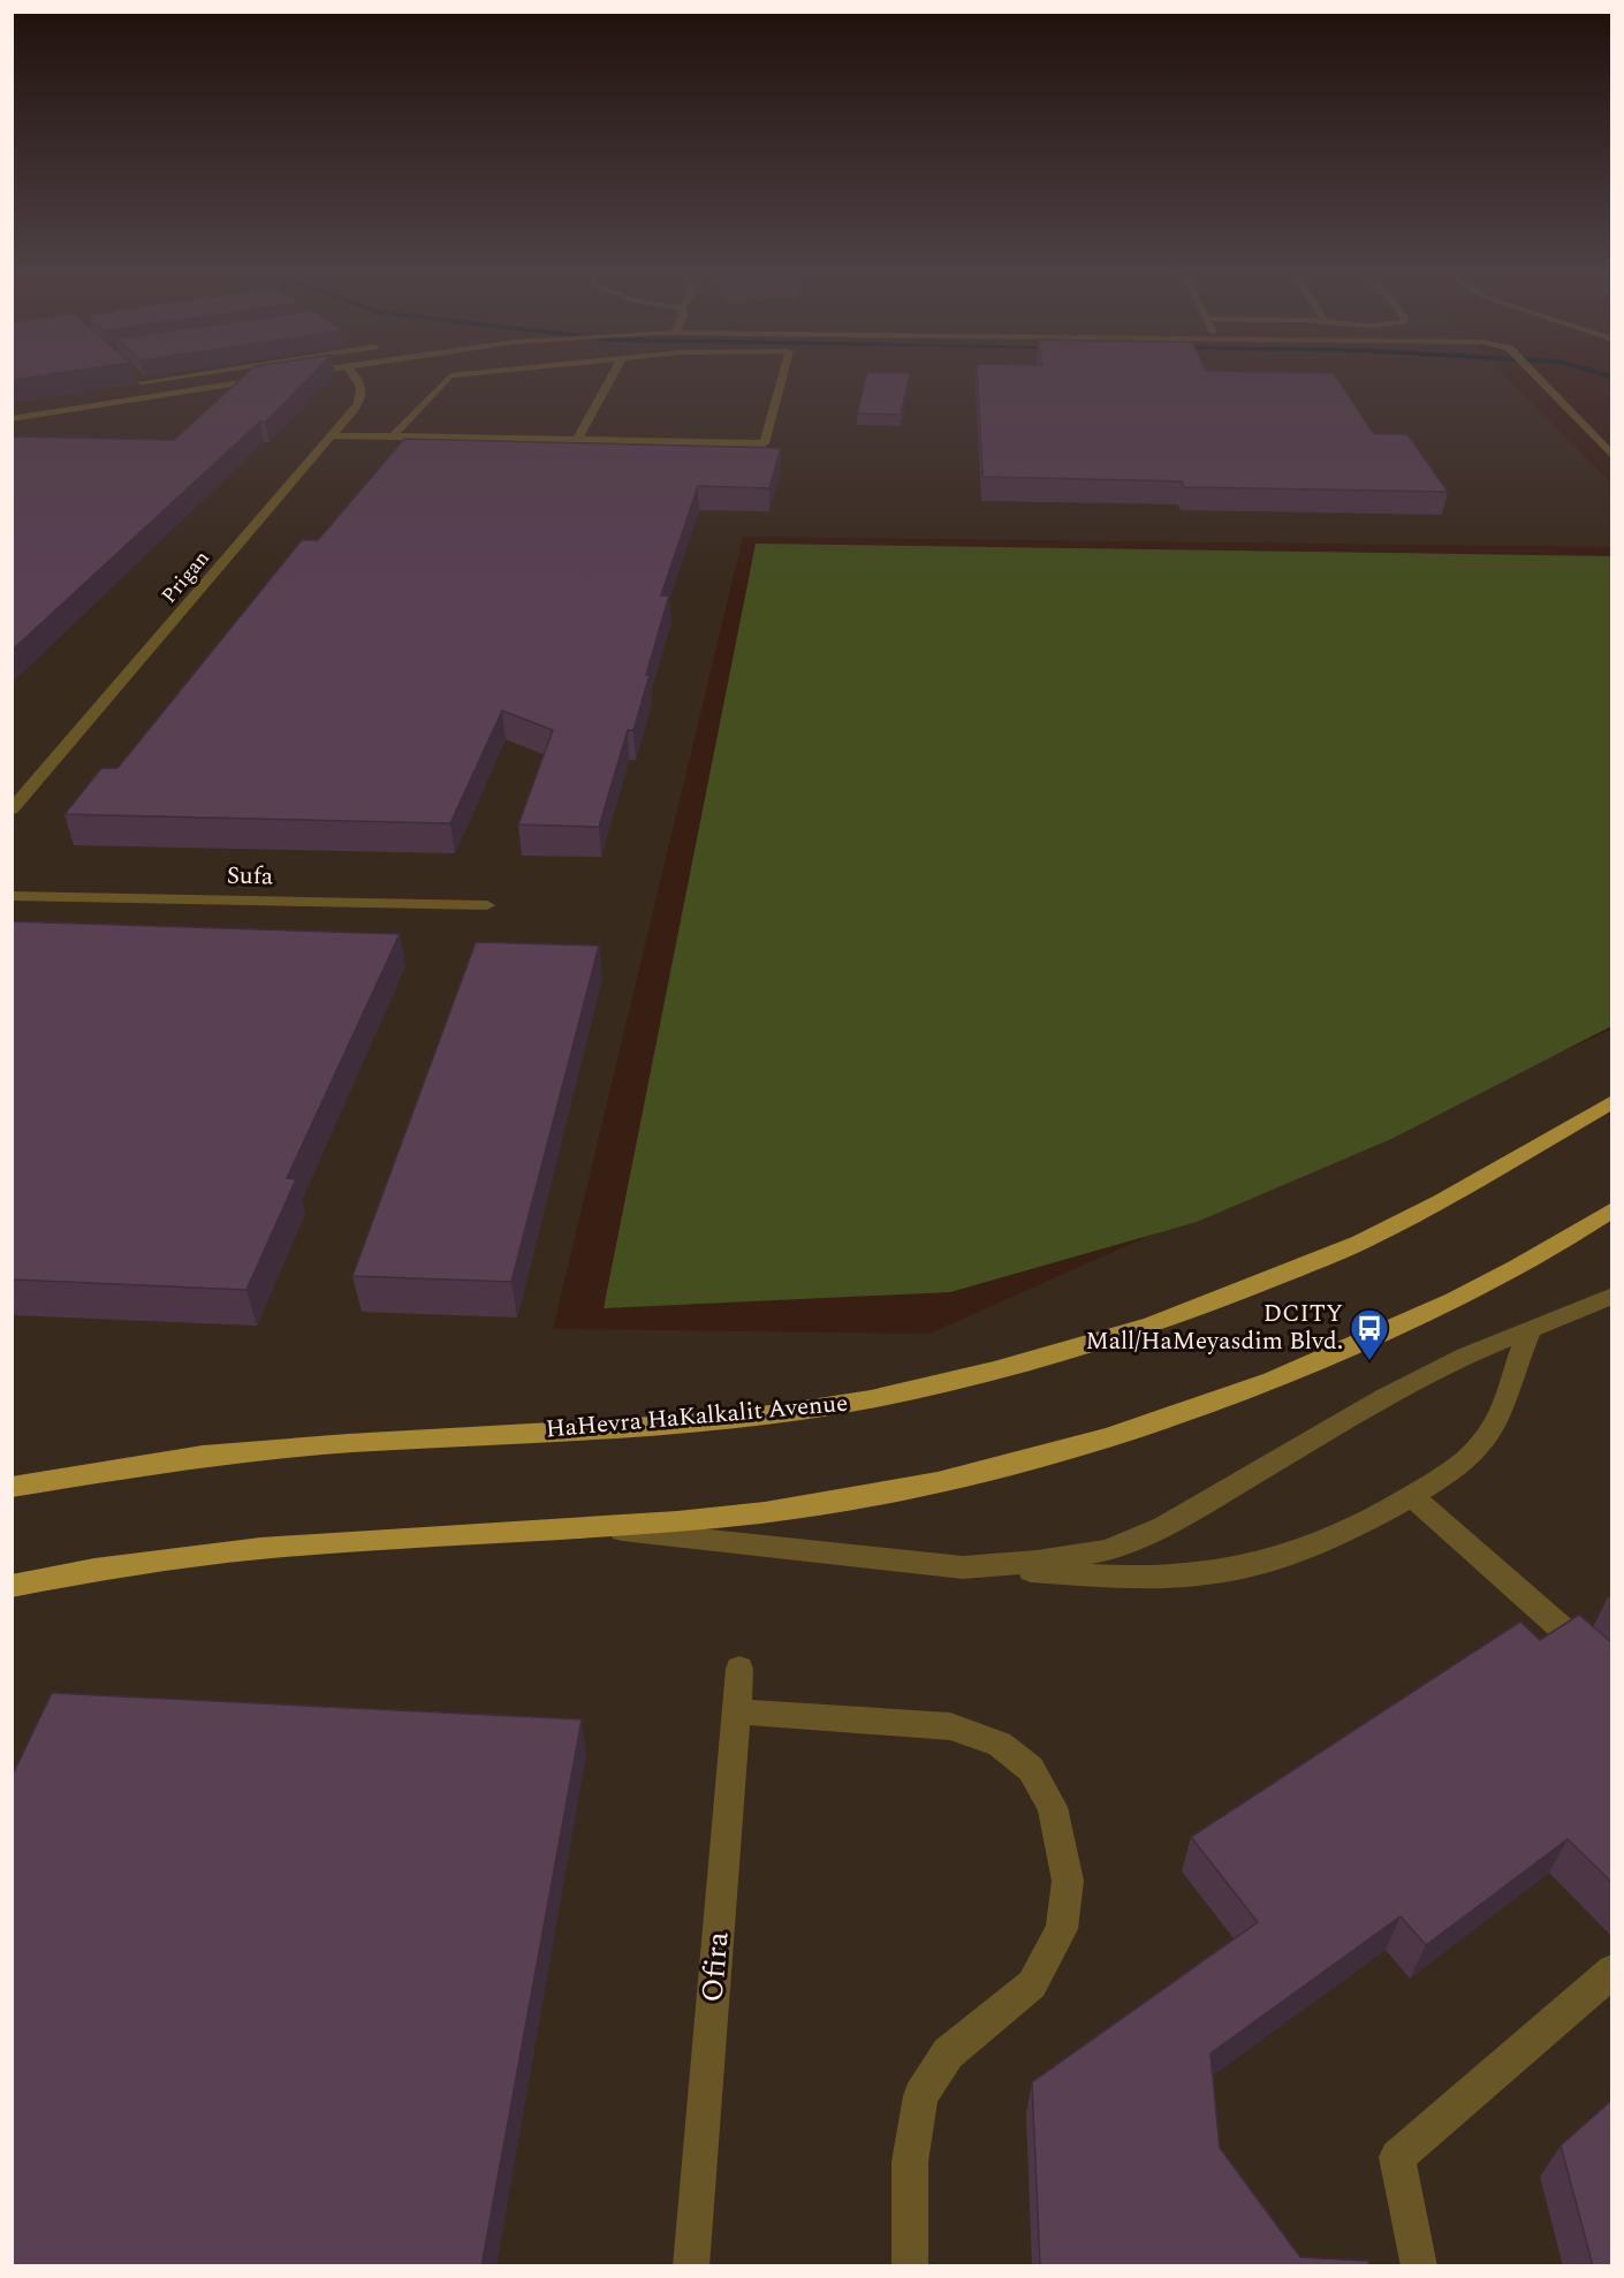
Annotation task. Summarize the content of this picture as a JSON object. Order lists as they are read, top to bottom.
{
  "streets": {
    "main road": ["HaHevra HaKalkalit Avenue"],
    "street": ["Prigan", "Sufa", "Ofira"]
  },
  "places": {
    "bus stop": ["DCITY Mall/HaMeyasdim Blvd."]
  }
}
